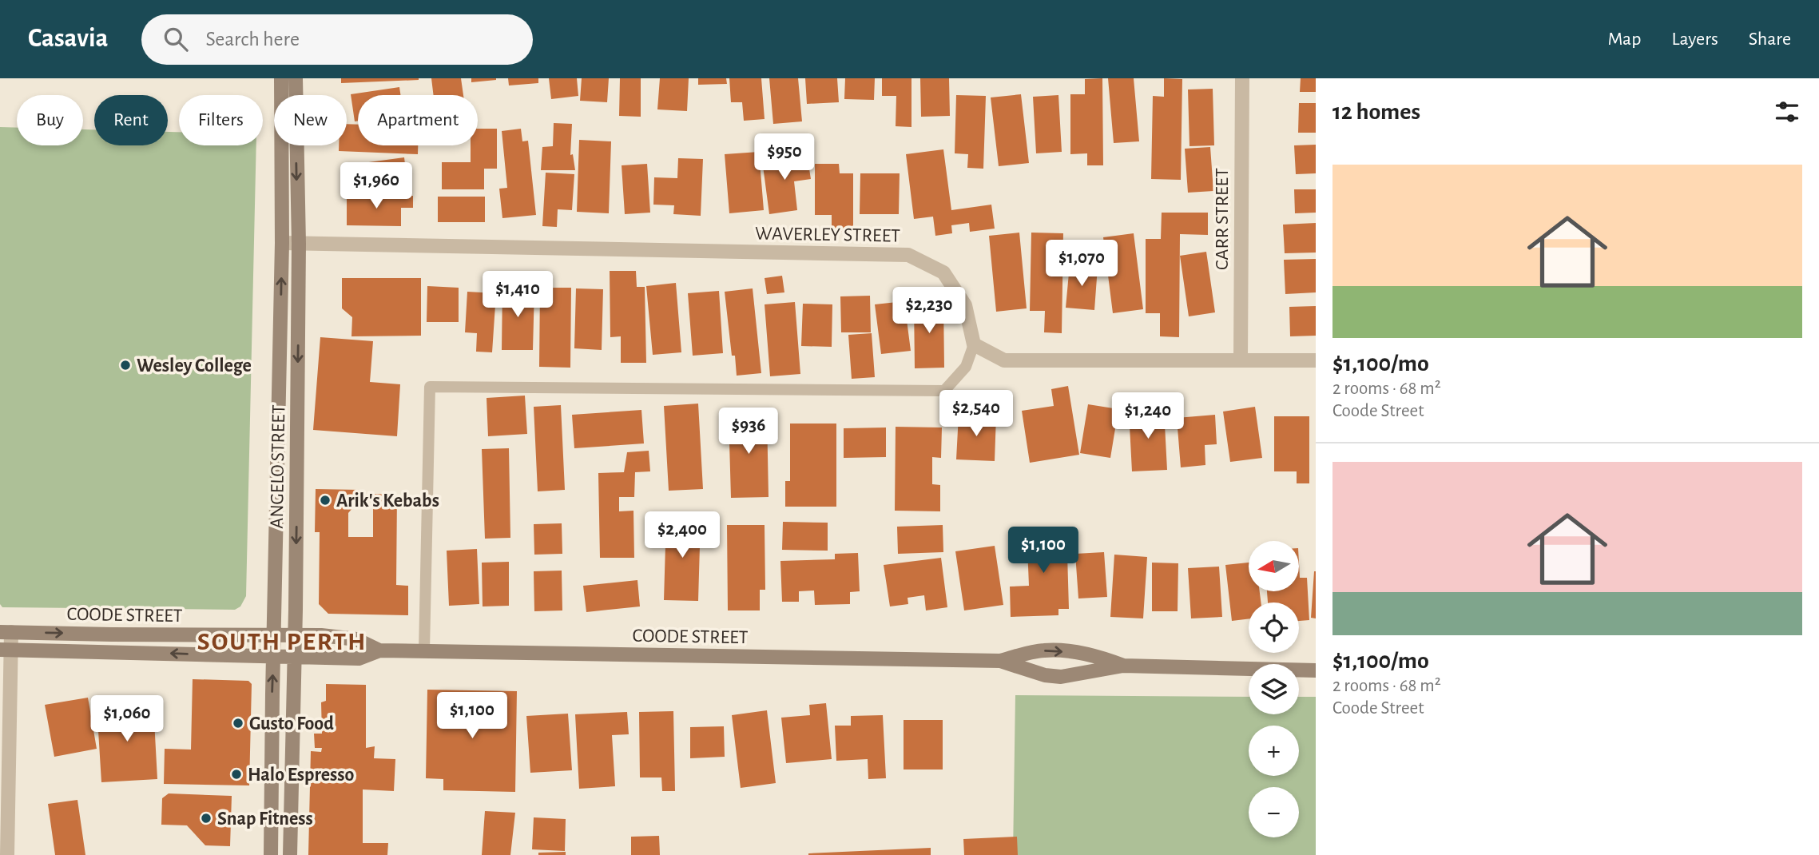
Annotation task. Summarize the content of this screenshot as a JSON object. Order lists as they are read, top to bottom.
{
  "streets": {
    "street": [
      "CARR STREET",
      "WAVERLEY STREET",
      "ANGELO STREET",
      "COODE STREET"
    ]
  },
  "crossings": [
    ["WAVERLEY STREET", "ANGELO STREET"],
    ["ANGELO STREET", "COODE STREET"]
  ],
  "districts": ["SOUTH PERTH"],
  "places": [
    "Wesley College",
    "Arik's Kebabs",
    "Gusto Food",
    "Halo Espresso",
    "Snap Fitness"
  ],
  "north": "left",
  "page": {
    "header": "Casavia",
    "search": "Search here",
    "nav": ["Map", "Layers", "Share"],
    "heading": "12 homes",
    "chip": [
      "Buy",
      "Rent",
      "Filters",
      "New",
      "Apartment"
    ],
    "price": [
      "$950",
      "$1,960",
      "$1,070",
      "$1,410",
      "$2,230",
      "$2,540",
      "$1,240",
      "$936",
      "$2,400",
      "$1,100",
      "$1,100",
      "$1,060"
    ],
    "list": [
      {
        "name": "$1,100/mo",
        "note": "2 rooms · 68 m² · Coode Street"
      },
      {
        "name": "$1,100/mo",
        "note": "2 rooms · 68 m² · Coode Street"
      }
    ],
    "map_buttons": ["+", "−"]
  }
}
